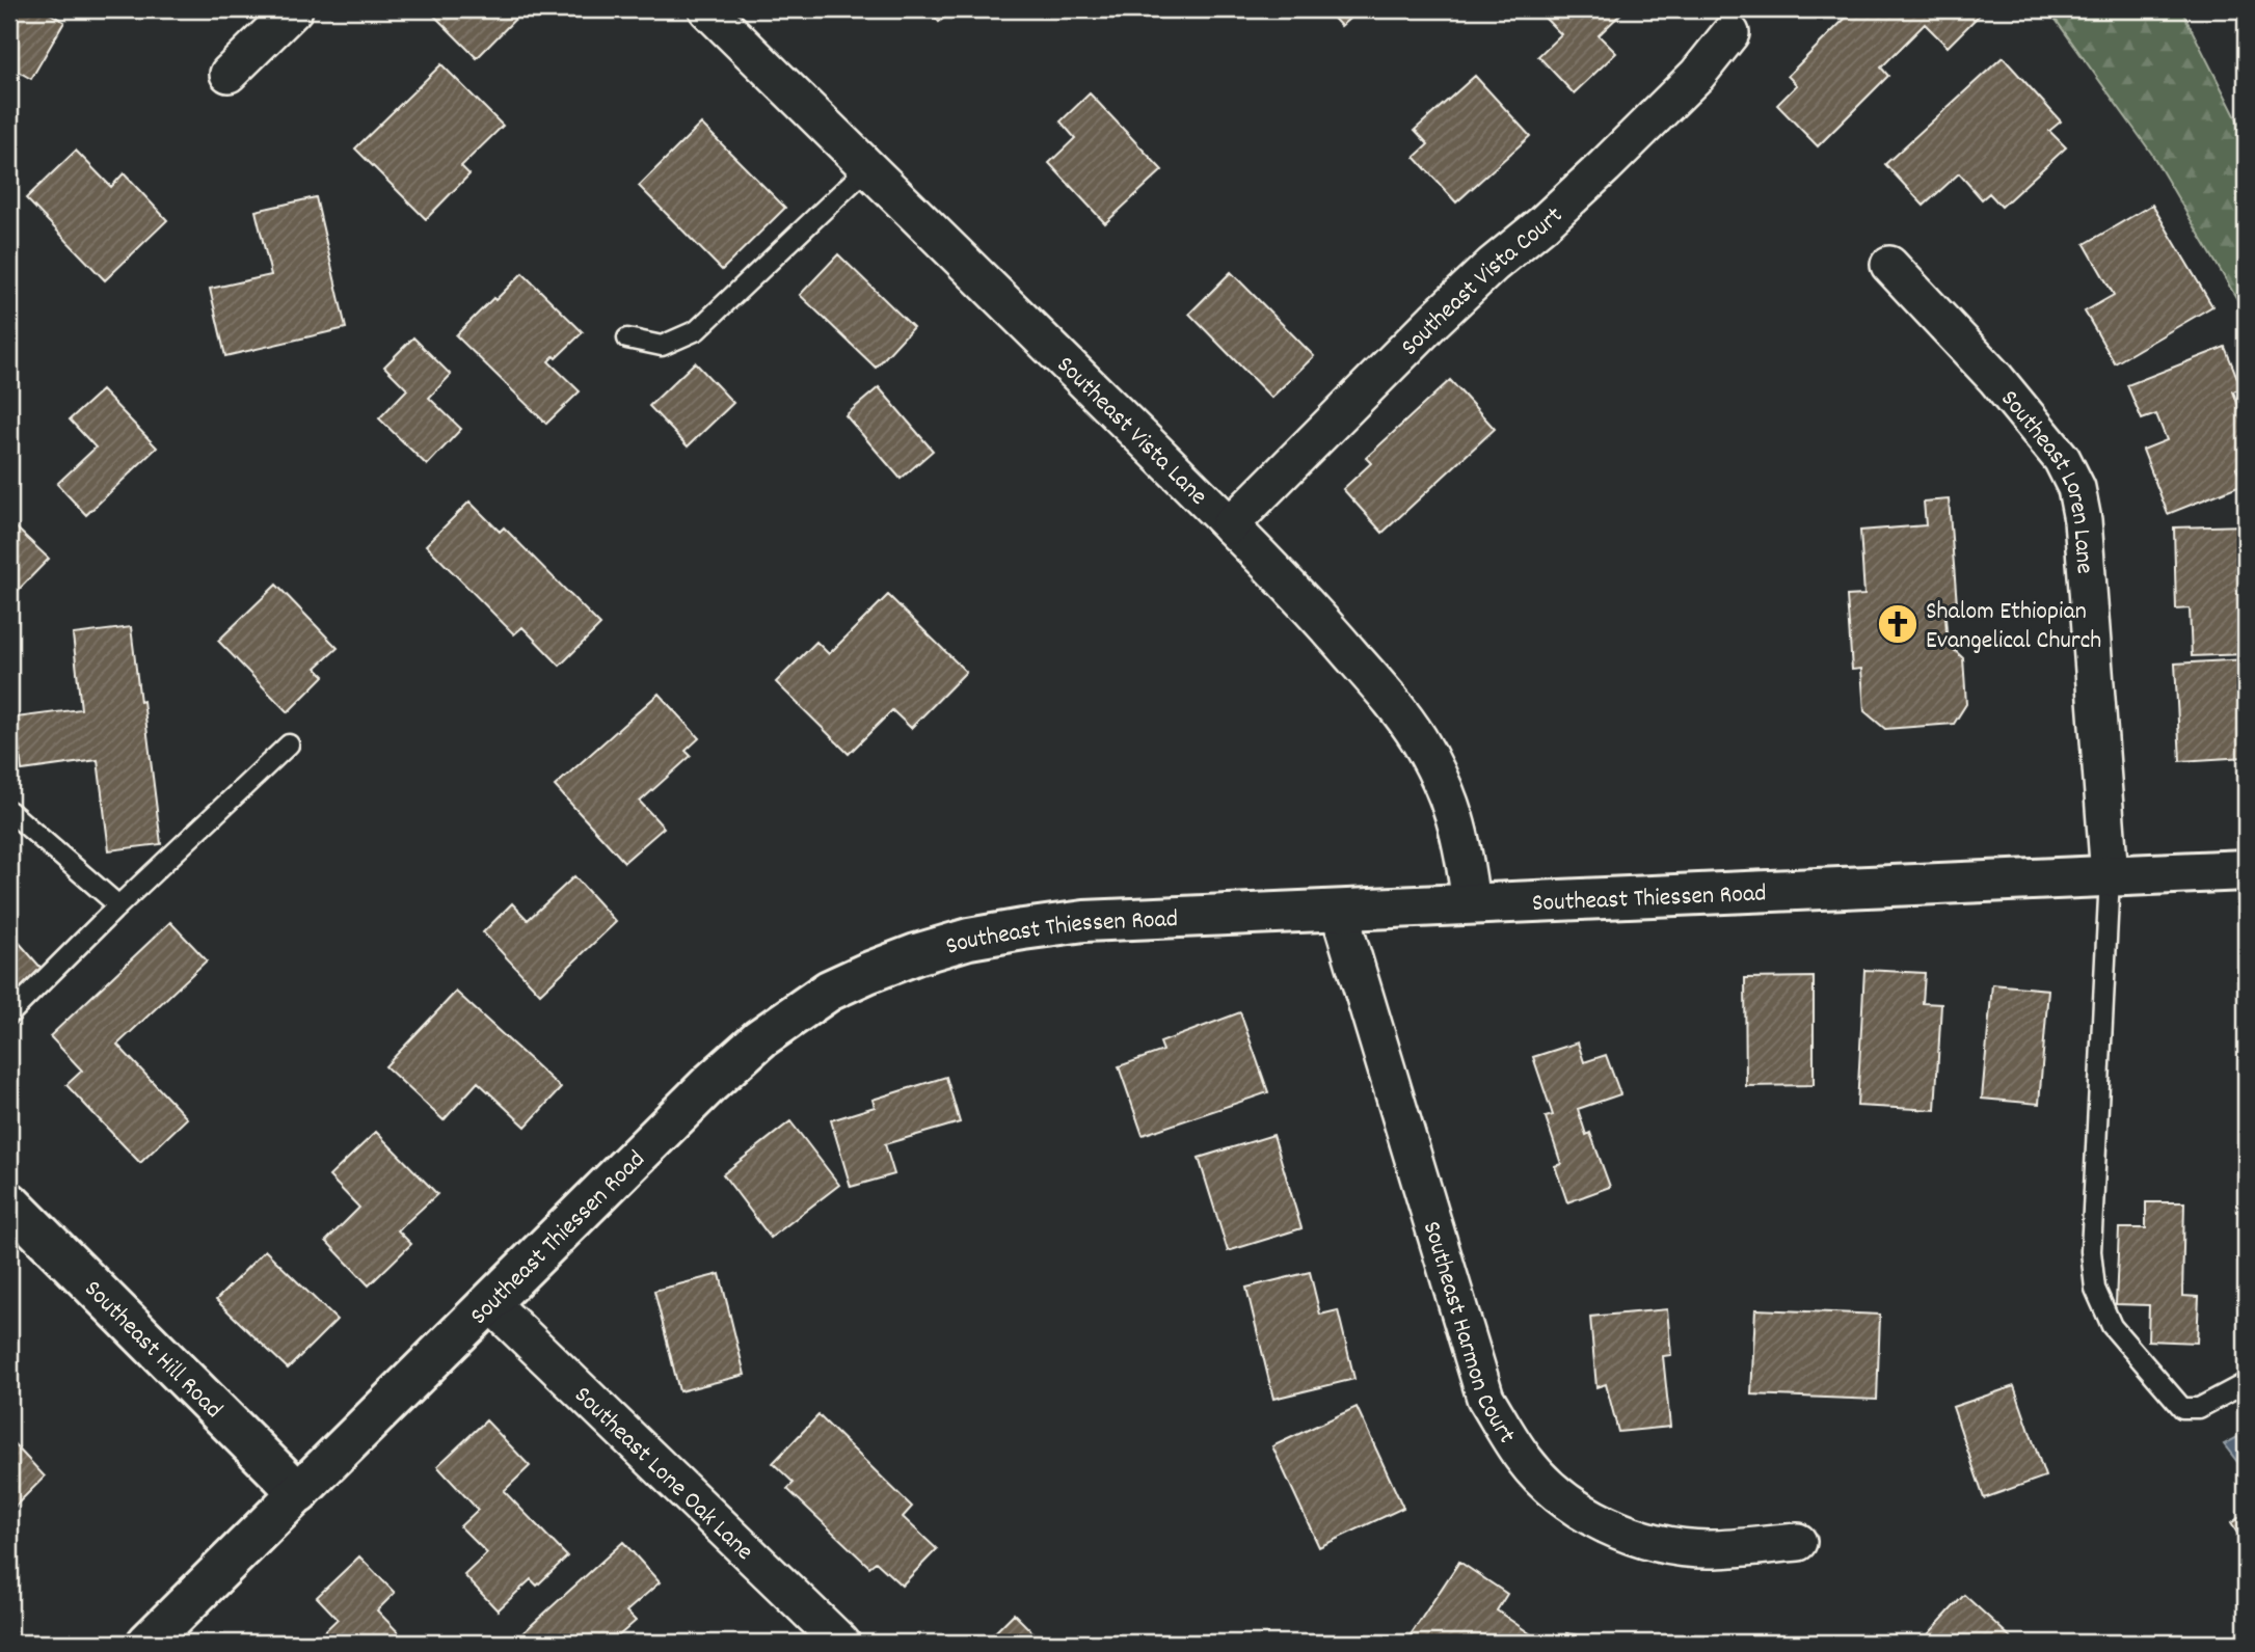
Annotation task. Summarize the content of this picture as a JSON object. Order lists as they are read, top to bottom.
{
  "streets": {
    "main road": ["Southeast Thiessen Road", "Southeast Hill Road"],
    "street": [
      "Southeast Vista Court",
      "Southeast Vista Lane",
      "Southeast Loren Lane",
      "Southeast Harmon Court",
      "Southeast Lone Oak Lane"
    ]
  },
  "crossings": [
    ["Southeast Vista Court", "Southeast Vista Lane"],
    ["Southeast Vista Lane", "Southeast Thiessen Road"],
    ["Southeast Loren Lane", "Southeast Thiessen Road"],
    ["Southeast Thiessen Road", "Southeast Harmon Court"],
    ["Southeast Thiessen Road", "Southeast Hill Road"],
    ["Southeast Thiessen Road", "Southeast Lone Oak Lane"]
  ],
  "places": {
    "church": ["Shalom Ethiopian Evangelical Church"]
  }
}
